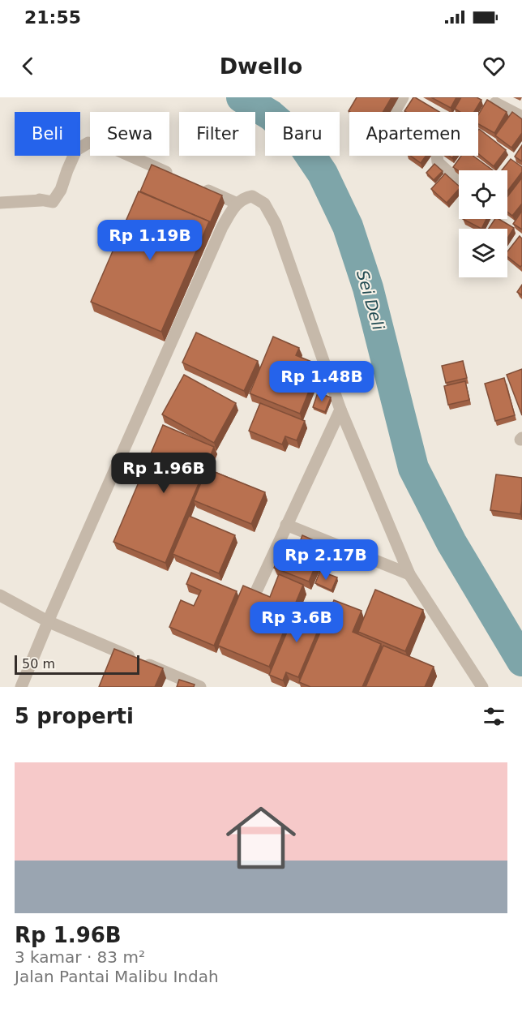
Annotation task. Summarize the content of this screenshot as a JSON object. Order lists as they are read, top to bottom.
{
  "water": ["Sei Deli"],
  "scale_bar": "50 m",
  "page": {
    "status": "21:55",
    "header": "Dwello",
    "chip": [
      "Beli",
      "Sewa",
      "Filter",
      "Baru",
      "Apartemen"
    ],
    "price": [
      "Rp 1.19B",
      "Rp 1.48B",
      "Rp 1.96B",
      "Rp 2.17B",
      "Rp 3.6B"
    ],
    "scale": "50 m",
    "heading": "5 properti",
    "list": [
      {
        "name": "Rp 1.96B",
        "note": "3 kamar · 83 m² · Jalan Pantai Malibu Indah"
      }
    ]
  }
}
